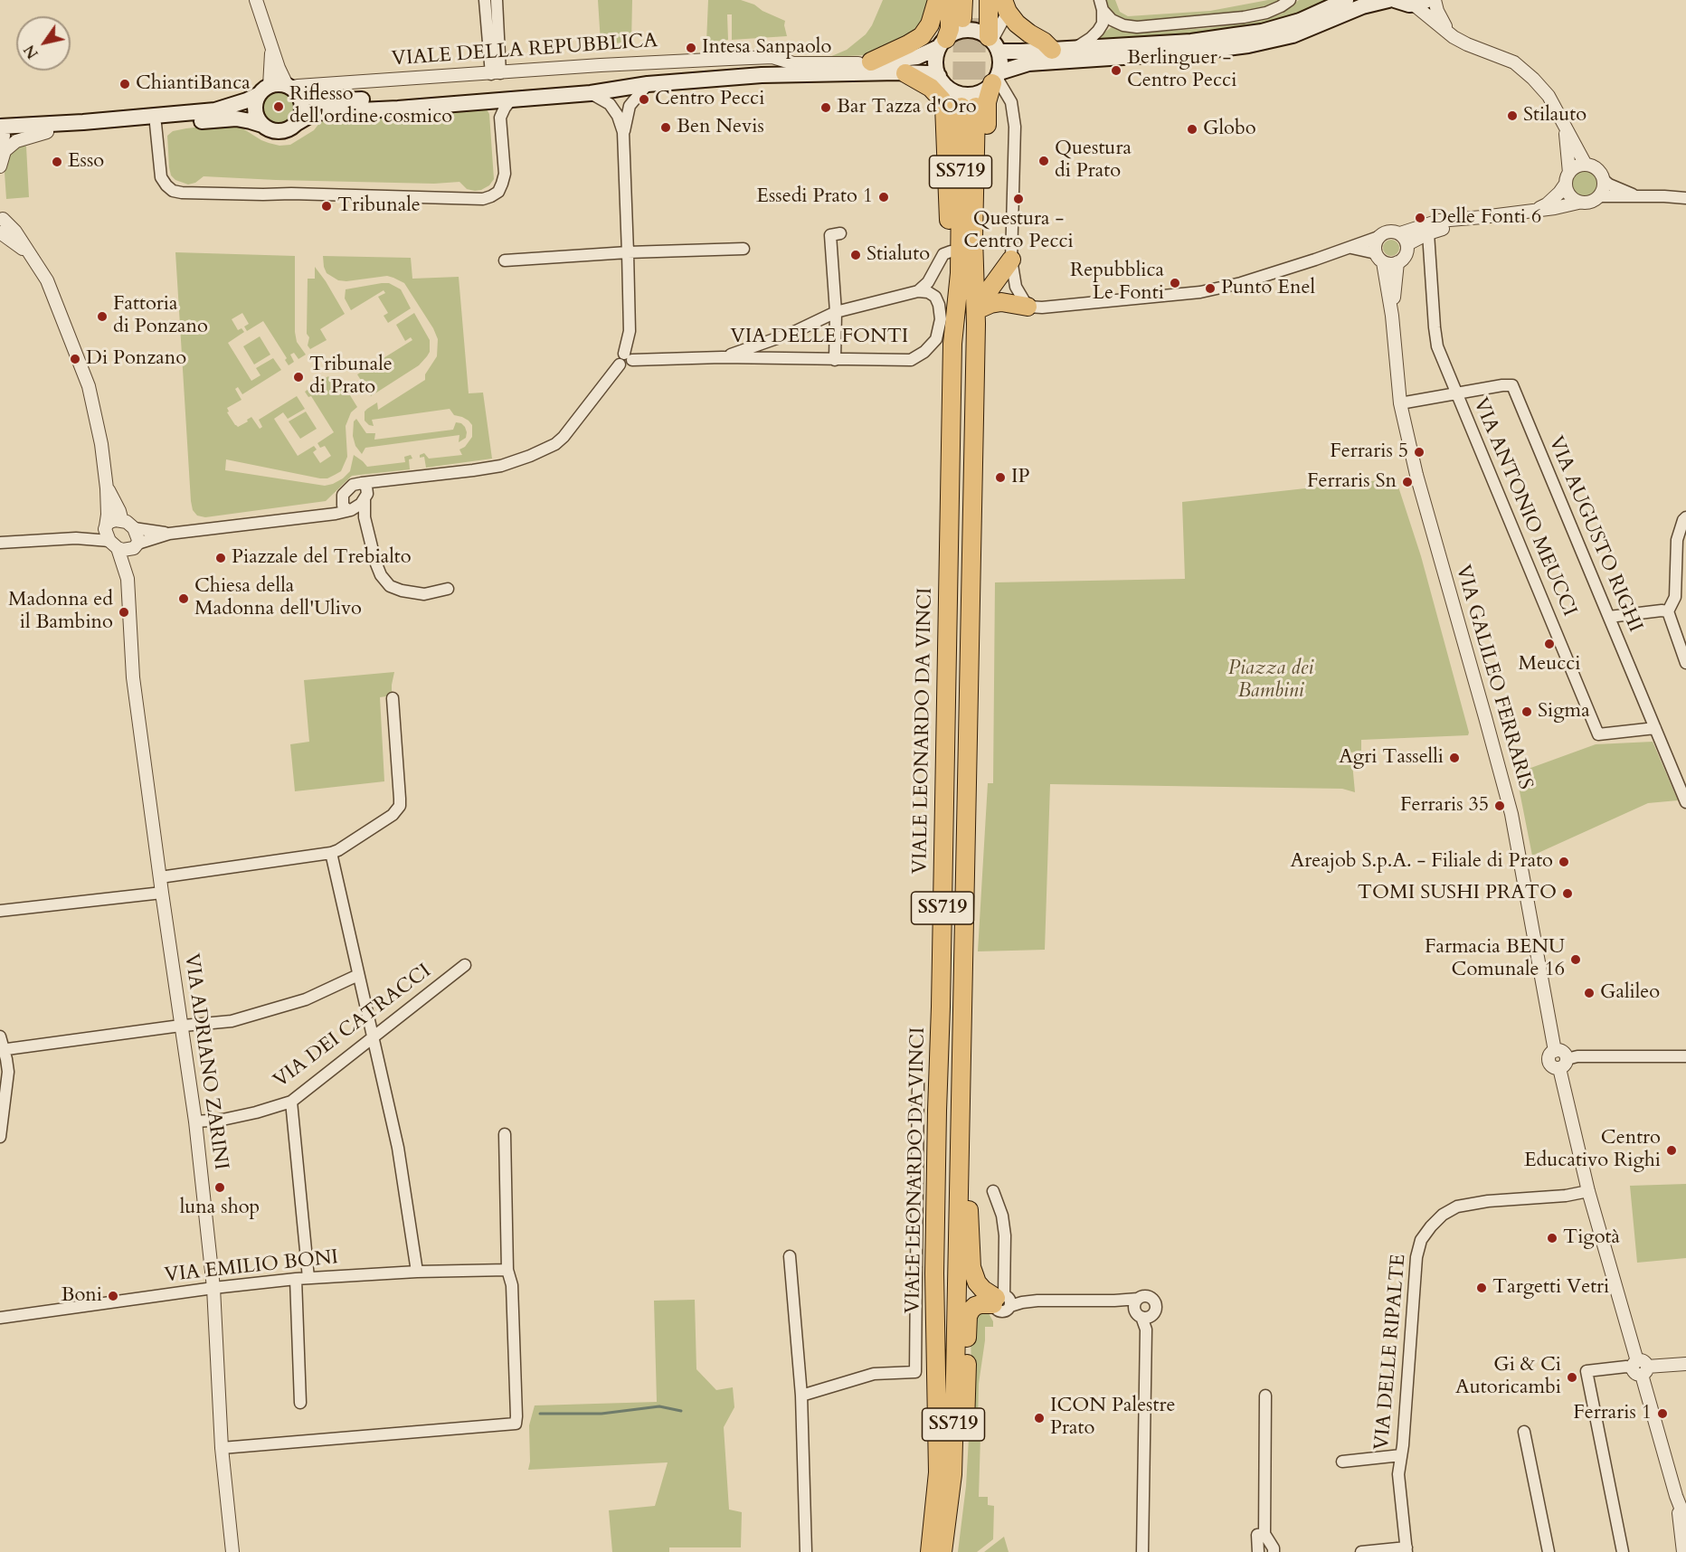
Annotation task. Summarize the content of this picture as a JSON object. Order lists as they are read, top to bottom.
{
  "streets": {
    "highway": ["SS719", "VIALE LEONARDO DA VINCI"],
    "main road": ["VIALE DELLA REPUBBLICA"],
    "street": [
      "VIA DELLE FONTI",
      "VIA ANTONIO MEUCCI",
      "VIA AUGUSTO RIGHI",
      "VIA GALILEO FERRARIS",
      "VIA DEI CATRACCI",
      "VIA ADRIANO ZARINI",
      "VIA EMILIO BONI",
      "VIA DELLE RIPALTE"
    ]
  },
  "crossings": [
    ["VIA ANTONIO MEUCCI", "VIA AUGUSTO RIGHI"],
    ["VIA AUGUSTO RIGHI", "VIA GALILEO FERRARIS"],
    ["VIA GALILEO FERRARIS", "VIA DELLE RIPALTE"],
    ["VIA DEI CATRACCI", "VIA ADRIANO ZARINI"],
    ["VIA ADRIANO ZARINI", "VIA EMILIO BONI"]
  ],
  "parks": ["Piazza dei Bambini"],
  "places": [
    "Intesa Sanpaolo",
    "Berlinguer - Centro Pecci",
    "ChiantiBanca",
    "Centro Pecci",
    "Riflesso dell'ordine cosmico",
    "Bar Tazza d'Oro",
    "Stilauto",
    "Ben Nevis",
    "Globo",
    "Questura di Prato",
    "Esso",
    "Essedi Prato 1",
    "Questura - Centro Pecci",
    "Tribunale",
    "Delle Fonti 6",
    "Stialuto",
    "Repubblica Le Fonti",
    "Punto Enel",
    "Fattoria di Ponzano",
    "Di Ponzano",
    "Tribunale di Prato",
    "Ferraris 5",
    "IP",
    "Ferraris Sn",
    "Piazzale del Trebialto",
    "Chiesa della Madonna dell'Ulivo",
    "Madonna ed il Bambino",
    "Meucci",
    "Sigma",
    "Agri Tasselli",
    "Ferraris 35",
    "Areajob S.p.A. - Filiale di Prato",
    "TOMI SUSHI PRATO",
    "Farmacia BENU Comunale 16",
    "Galileo",
    "Centro Educativo Righi",
    "luna shop",
    "Tigotà",
    "Targetti Vetri",
    "Boni",
    "Gi & Ci Autoricambi",
    "Ferraris 1",
    "ICON Palestre Prato"
  ],
  "north": "bottom left"
}
